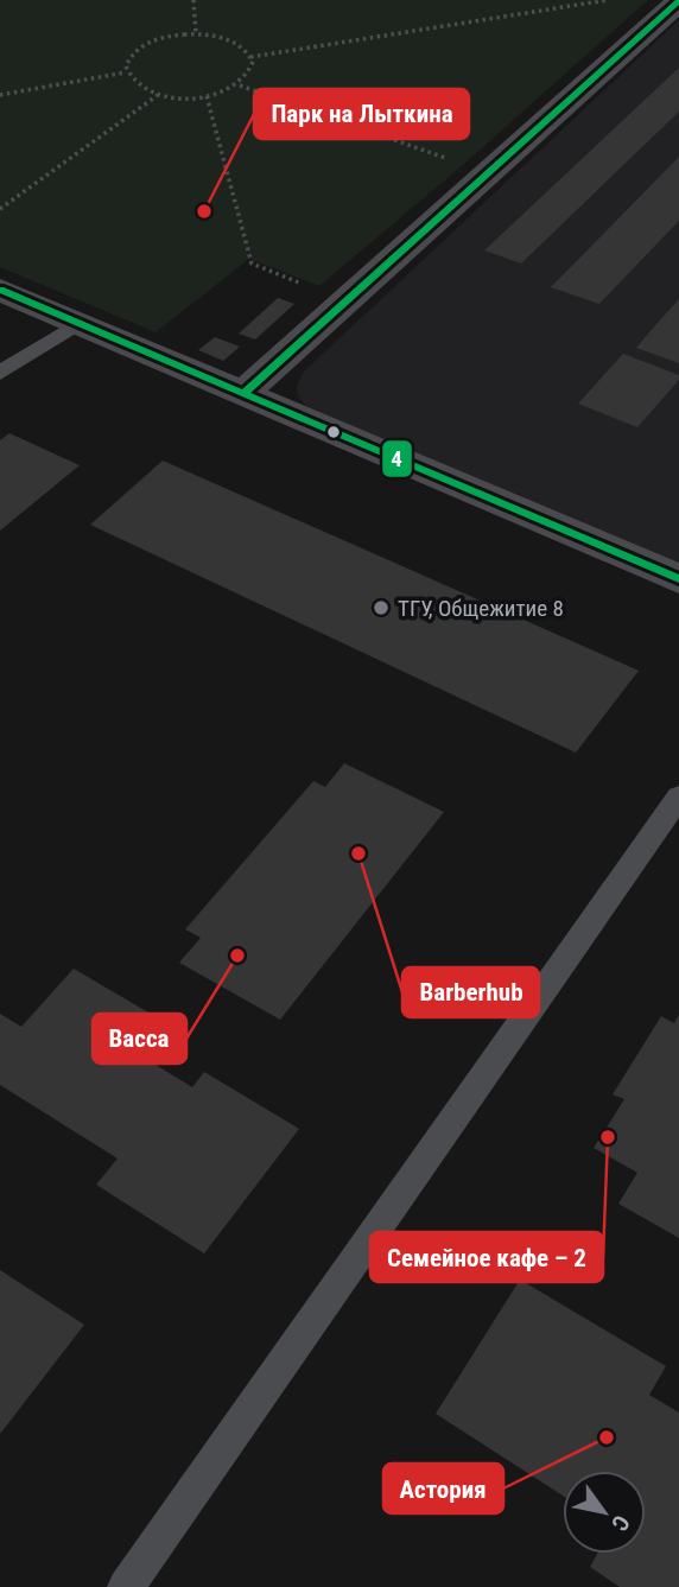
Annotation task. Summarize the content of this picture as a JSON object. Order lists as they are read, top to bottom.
{
  "places": [
    "Парк на Лыткина",
    "ТГУ, Общежитие 8",
    "Barberhub",
    "Васса",
    "Семейное кафе – 2",
    "Астория"
  ],
  "lines": ["transit line 4"],
  "north": "bottom right"
}
